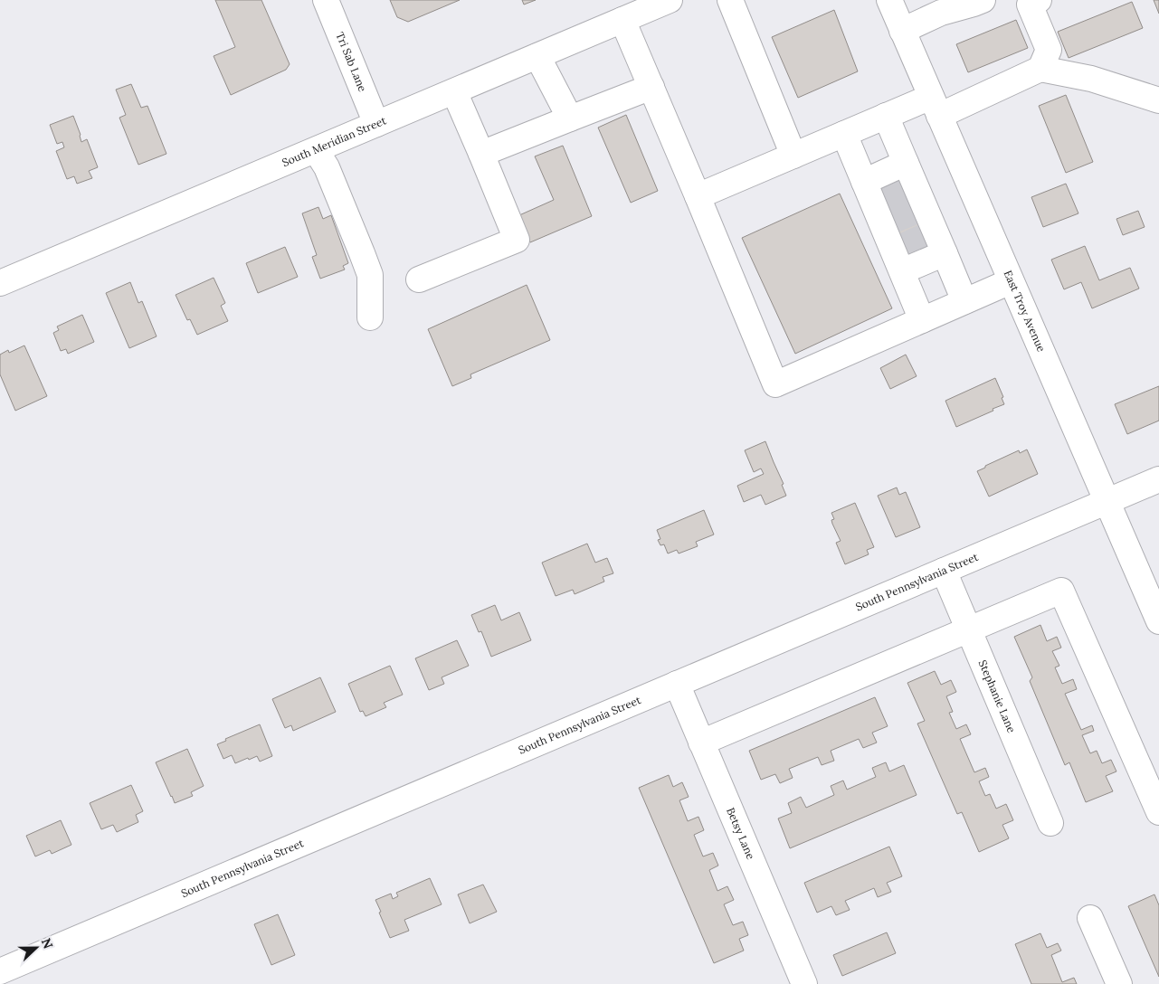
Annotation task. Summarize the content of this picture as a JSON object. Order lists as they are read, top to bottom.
{
  "streets": {
    "street": [
      "Tri Sab Lane",
      "South Meridian Street",
      "East Troy Avenue",
      "South Pennsylvania Street",
      "Stephanie Lane",
      "Betsy Lane"
    ]
  },
  "crossings": [
    ["Tri Sab Lane", "South Meridian Street"],
    ["East Troy Avenue", "South Pennsylvania Street"],
    ["South Pennsylvania Street", "Stephanie Lane"],
    ["South Pennsylvania Street", "Betsy Lane"]
  ],
  "north": "right"
}
